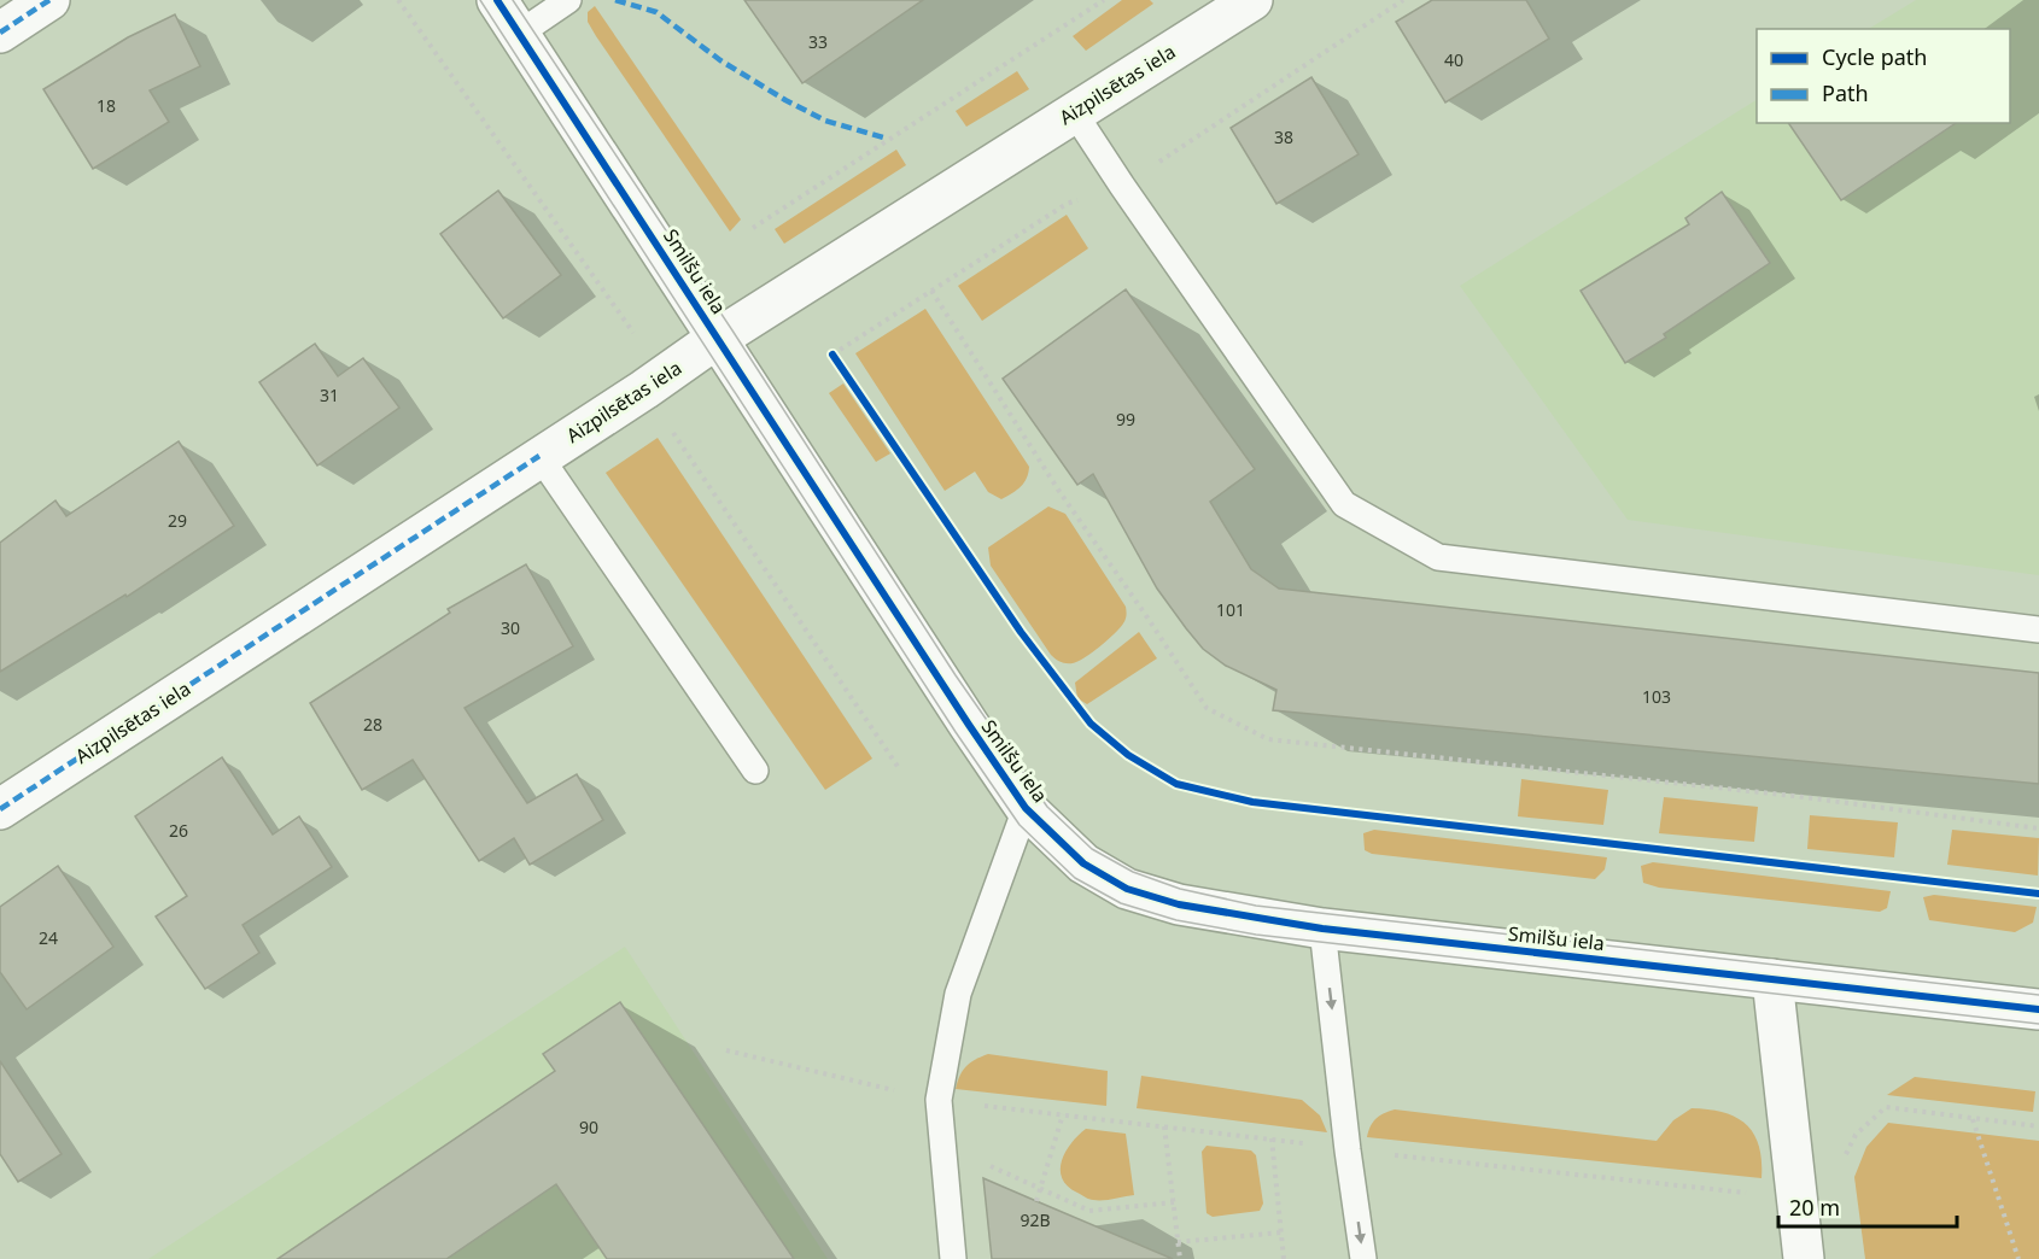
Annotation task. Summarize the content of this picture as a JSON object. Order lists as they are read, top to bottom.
{
  "streets": {
    "street": ["Aizpilsētas iela", "Smilšu iela"]
  },
  "crossings": [
    ["Aizpilsētas iela", "Smilšu iela"]
  ],
  "house_numbers": [
    "33",
    "40",
    "18",
    "38",
    "31",
    "99",
    "29",
    "101",
    "30",
    "103",
    "28",
    "26",
    "24",
    "90",
    "92B"
  ],
  "legend": ["Cycle path", "Path"],
  "scale_bar": "20 m"
}
